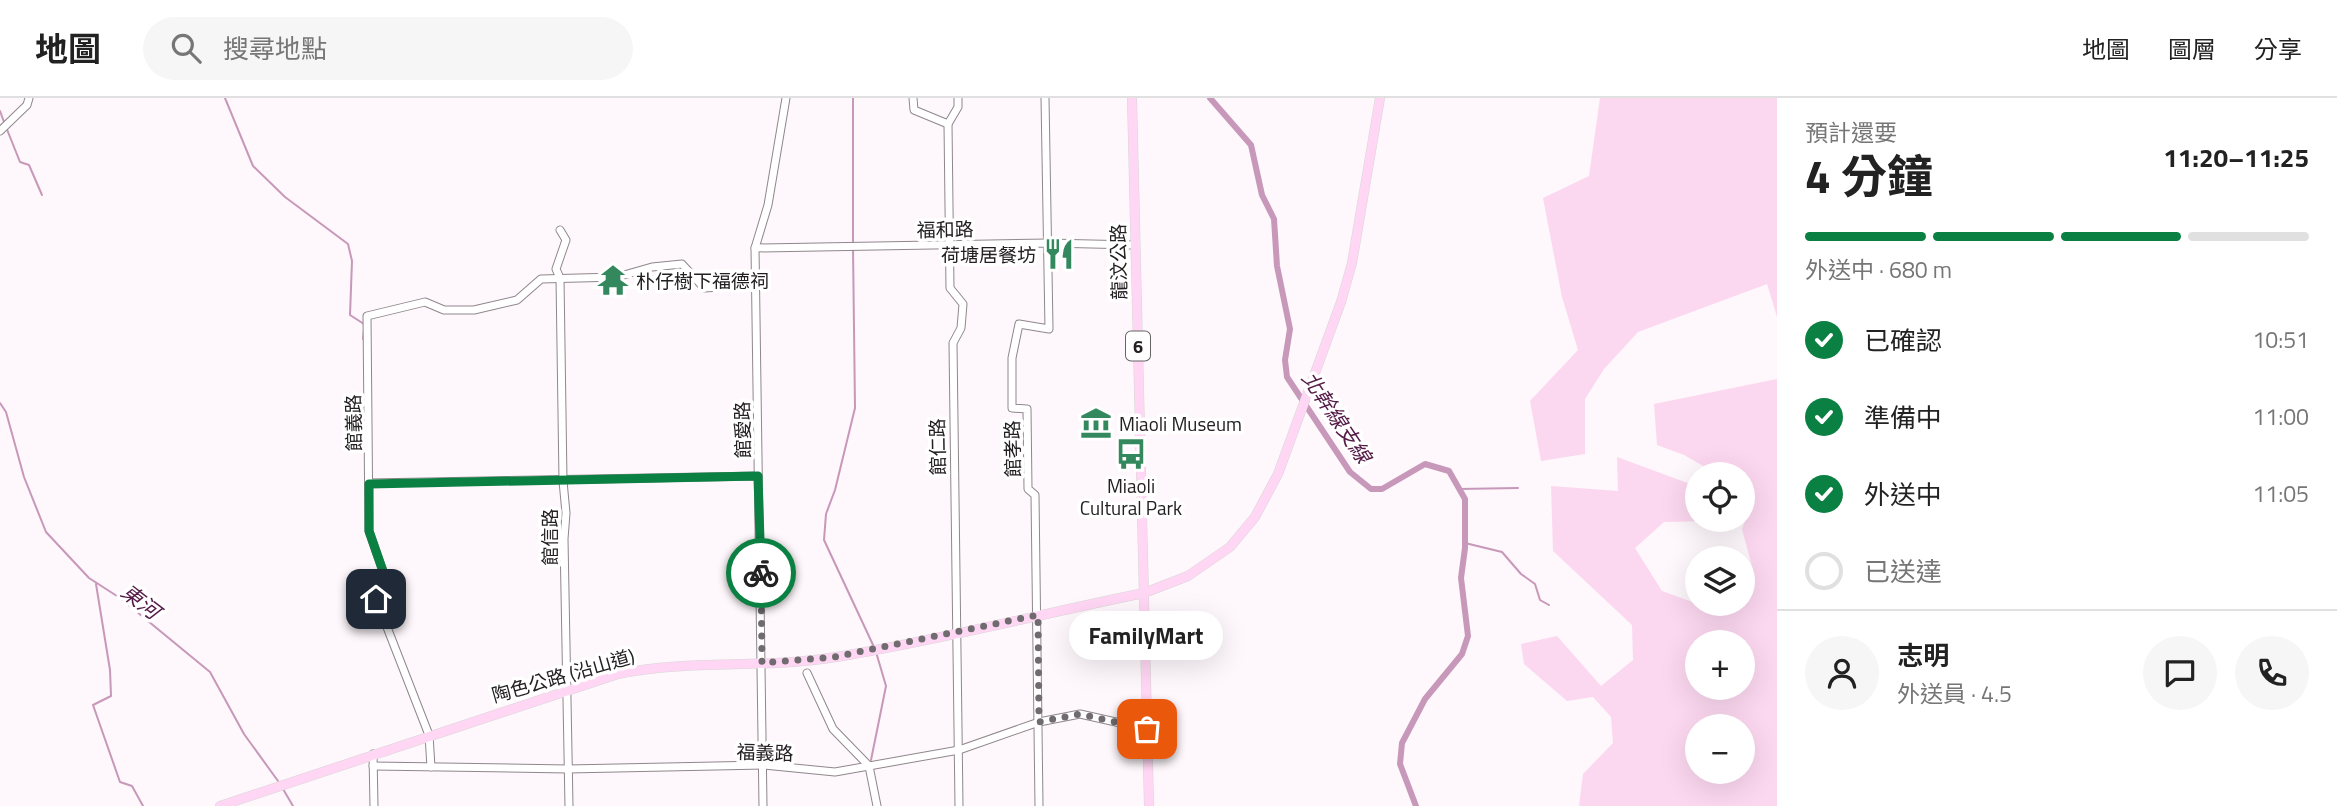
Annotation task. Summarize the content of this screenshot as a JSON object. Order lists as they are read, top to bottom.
{
  "streets": {
    "main road": ["龍汶公路", "6", "陶色公路 (沿山道)"],
    "street": [
      "福和路",
      "館義路",
      "館愛路",
      "館仁路",
      "館孝路",
      "館信路",
      "福義路"
    ]
  },
  "crossings": [
    ["福和路", "龍汶公路"],
    ["福和路", "館愛路"],
    ["福和路", "館仁路"],
    ["福和路", "館孝路"],
    ["龍汶公路", "6"],
    ["龍汶公路", "陶色公路 (沿山道)"],
    ["6", "陶色公路 (沿山道)"],
    ["6", "福義路"],
    ["館義路", "館信路"],
    ["館義路", "陶色公路 (沿山道)"],
    ["館義路", "福義路"],
    ["館愛路", "陶色公路 (沿山道)"],
    ["館愛路", "福義路"],
    ["館仁路", "陶色公路 (沿山道)"],
    ["館仁路", "福義路"],
    ["館孝路", "陶色公路 (沿山道)"],
    ["館孝路", "福義路"],
    ["館信路", "陶色公路 (沿山道)"],
    ["館信路", "福義路"]
  ],
  "water": ["北幹線支線", "東河"],
  "places": {
    "restaurant": ["荷塘居餐坊"],
    "temple": ["朴仔樹下福德祠"],
    "museum": ["Miaoli Museum"],
    "bus stop": ["Miaoli Cultural Park"],
    "other": ["FamilyMart"]
  },
  "page": {
    "header": "地圖",
    "search": "搜尋地點",
    "nav": ["地圖", "圖層", "分享"],
    "heading": ["4 分鐘", "預計還要", "11:20–11:25"],
    "panel": ["志明", "外送員 · 4.5"],
    "bar": "外送中 · 680 m",
    "list": [
      ["已確認", "10:51"],
      ["準備中", "11:00"],
      ["外送中", "11:05"],
      "已送達"
    ],
    "map_buttons": ["+", "−"],
    "bubble": "FamilyMart"
  }
}
